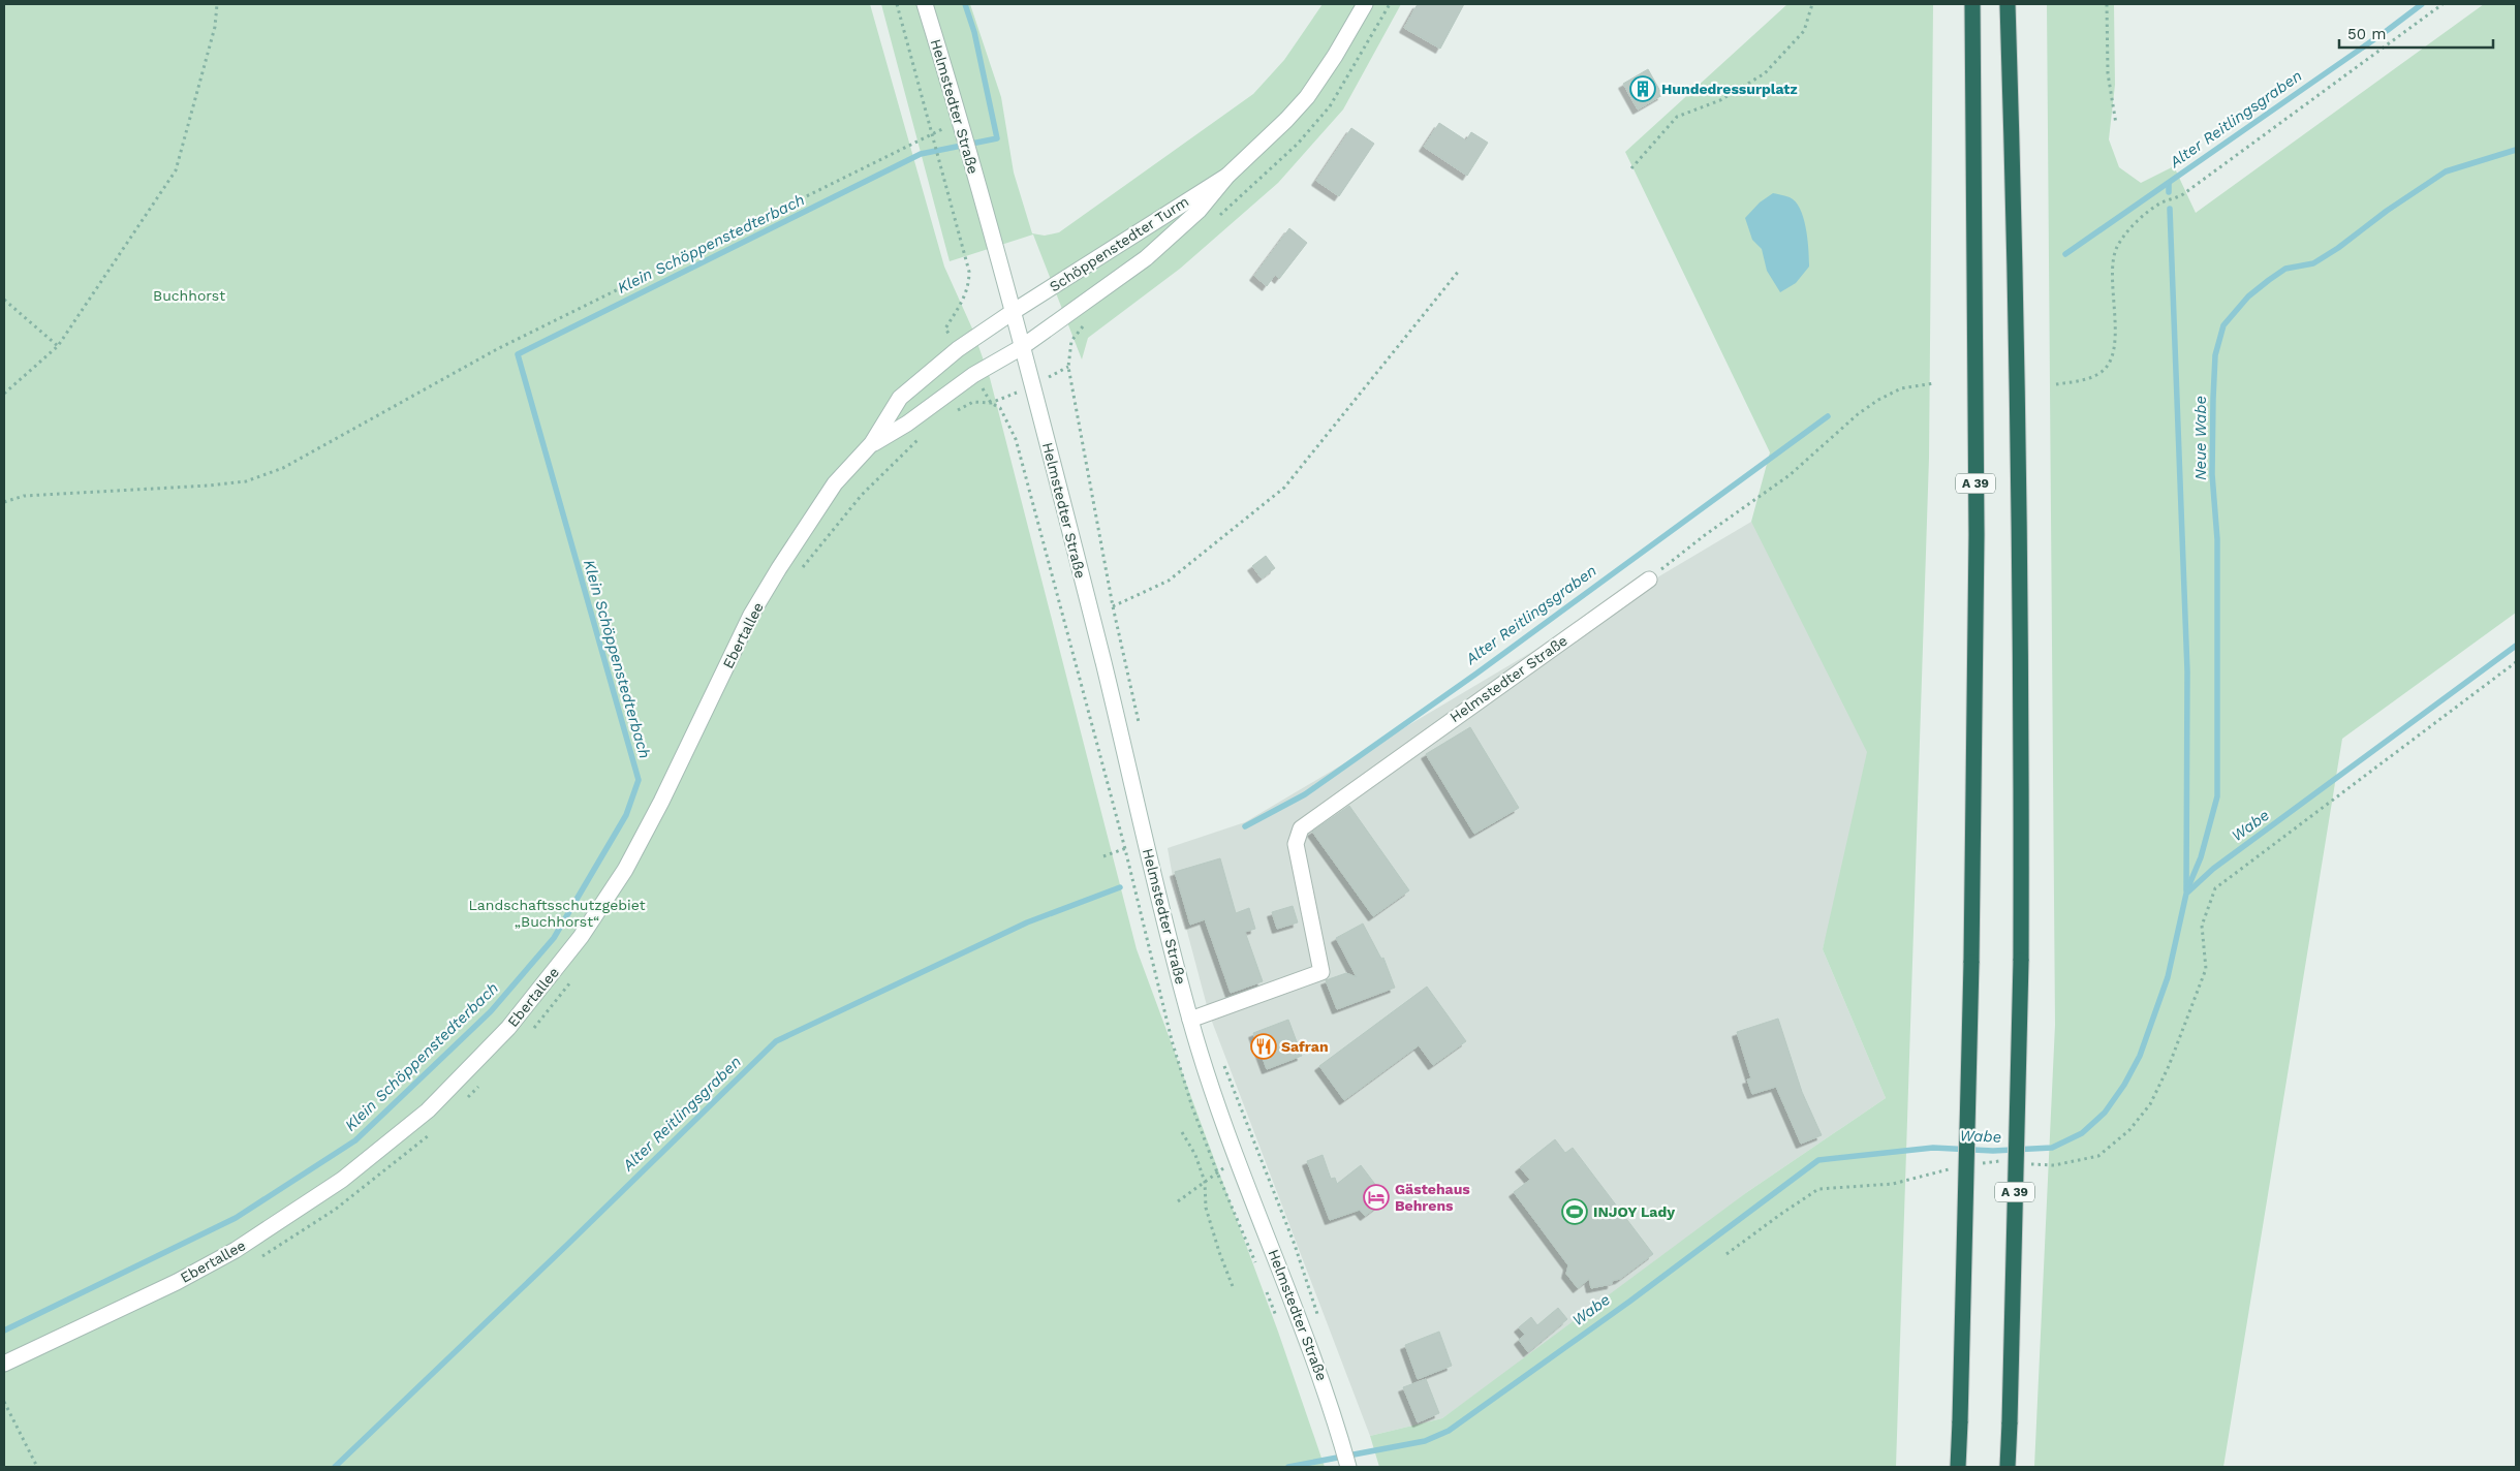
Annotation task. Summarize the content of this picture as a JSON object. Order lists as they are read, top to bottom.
{
  "streets": {
    "highway": ["A 39"],
    "main road": ["Helmstedter Straße", "Schöppenstedter Turm", "Ebertallee"]
  },
  "crossings": [
    ["Helmstedter Straße", "Schöppenstedter Turm"],
    ["Helmstedter Straße", "Ebertallee"],
    ["Schöppenstedter Turm", "Ebertallee"]
  ],
  "water": [
    "Alter Reitlingsgraben",
    "Klein Schöppenstedterbach",
    "Neue Wabe",
    "Wabe"
  ],
  "parks": ["Buchhorst", "Landschaftsschutzgebiet „Buchhorst“"],
  "places": {
    "building": ["Hundedressurplatz"],
    "restaurant": ["Safran"],
    "hotel": ["Gästehaus Behrens"],
    "sports": ["INJOY Lady"]
  },
  "scale_bar": "50 m"
}
